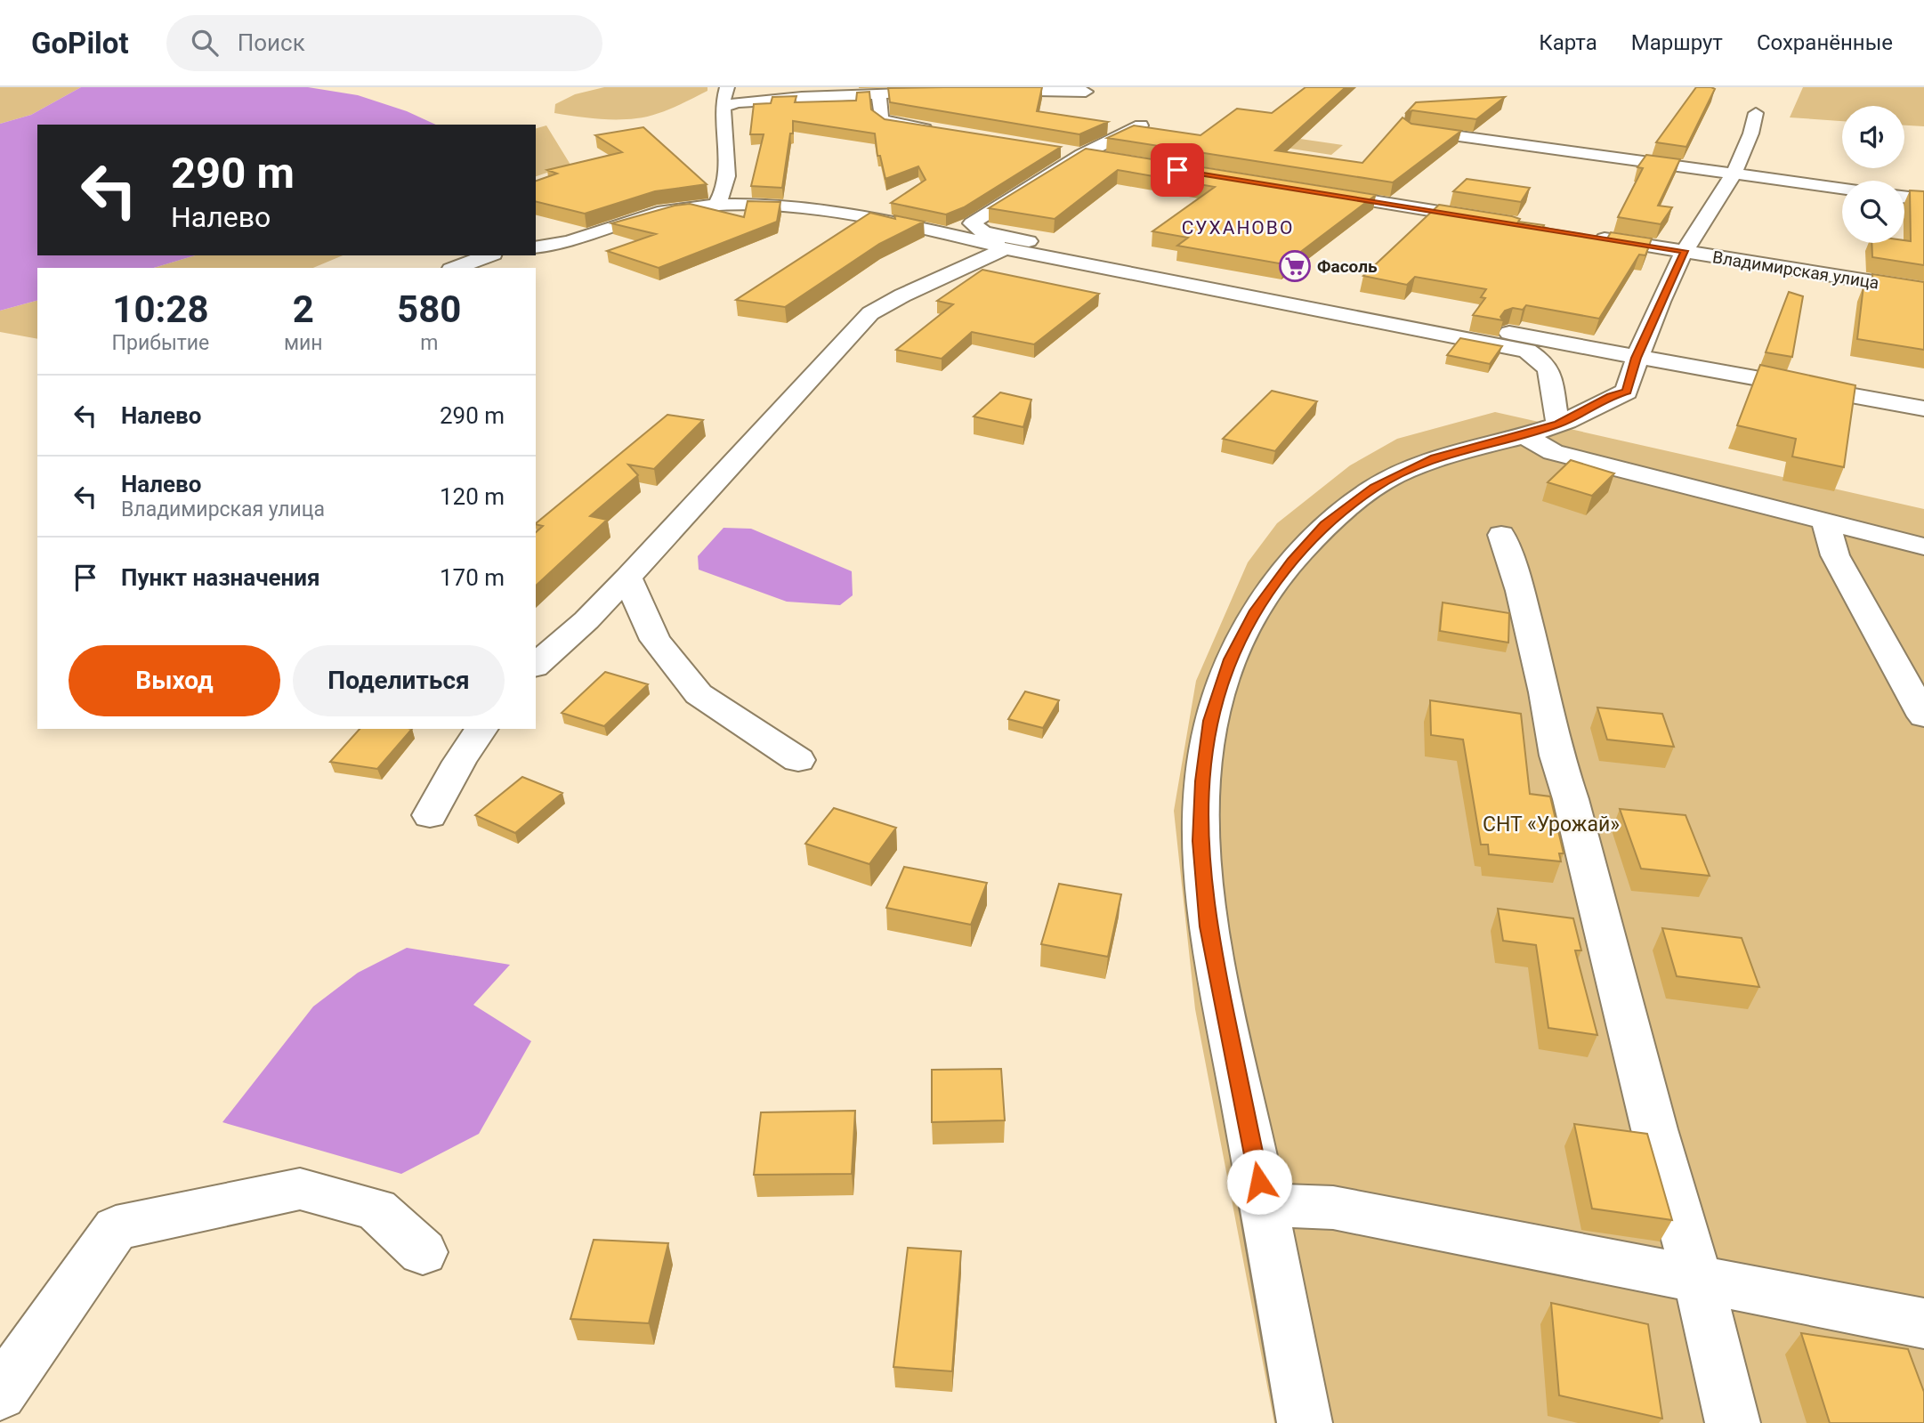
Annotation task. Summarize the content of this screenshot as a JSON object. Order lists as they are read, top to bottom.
{
  "streets": {
    "street": ["Владимирская улица"]
  },
  "districts": ["СУХАНОВО"],
  "parks": ["СНТ «Урожай»"],
  "places": {
    "supermarket": ["Фасоль"]
  },
  "page": {
    "header": "GoPilot",
    "search": "Поиск",
    "nav": ["Карта", "Маршрут", "Сохранённые"],
    "turn": ["290 m", "Налево"],
    "eta": [
      "10:28",
      "Прибытие",
      "2",
      "мин",
      "580",
      "m"
    ],
    "list": [
      {
        "name": "Налево",
        "value": "290 m"
      },
      {
        "name": "Налево",
        "note": "Владимирская улица",
        "value": "120 m"
      },
      {
        "name": "Пункт назначения",
        "value": "170 m"
      }
    ],
    "buttons": ["Выход", "Поделиться"]
  }
}
